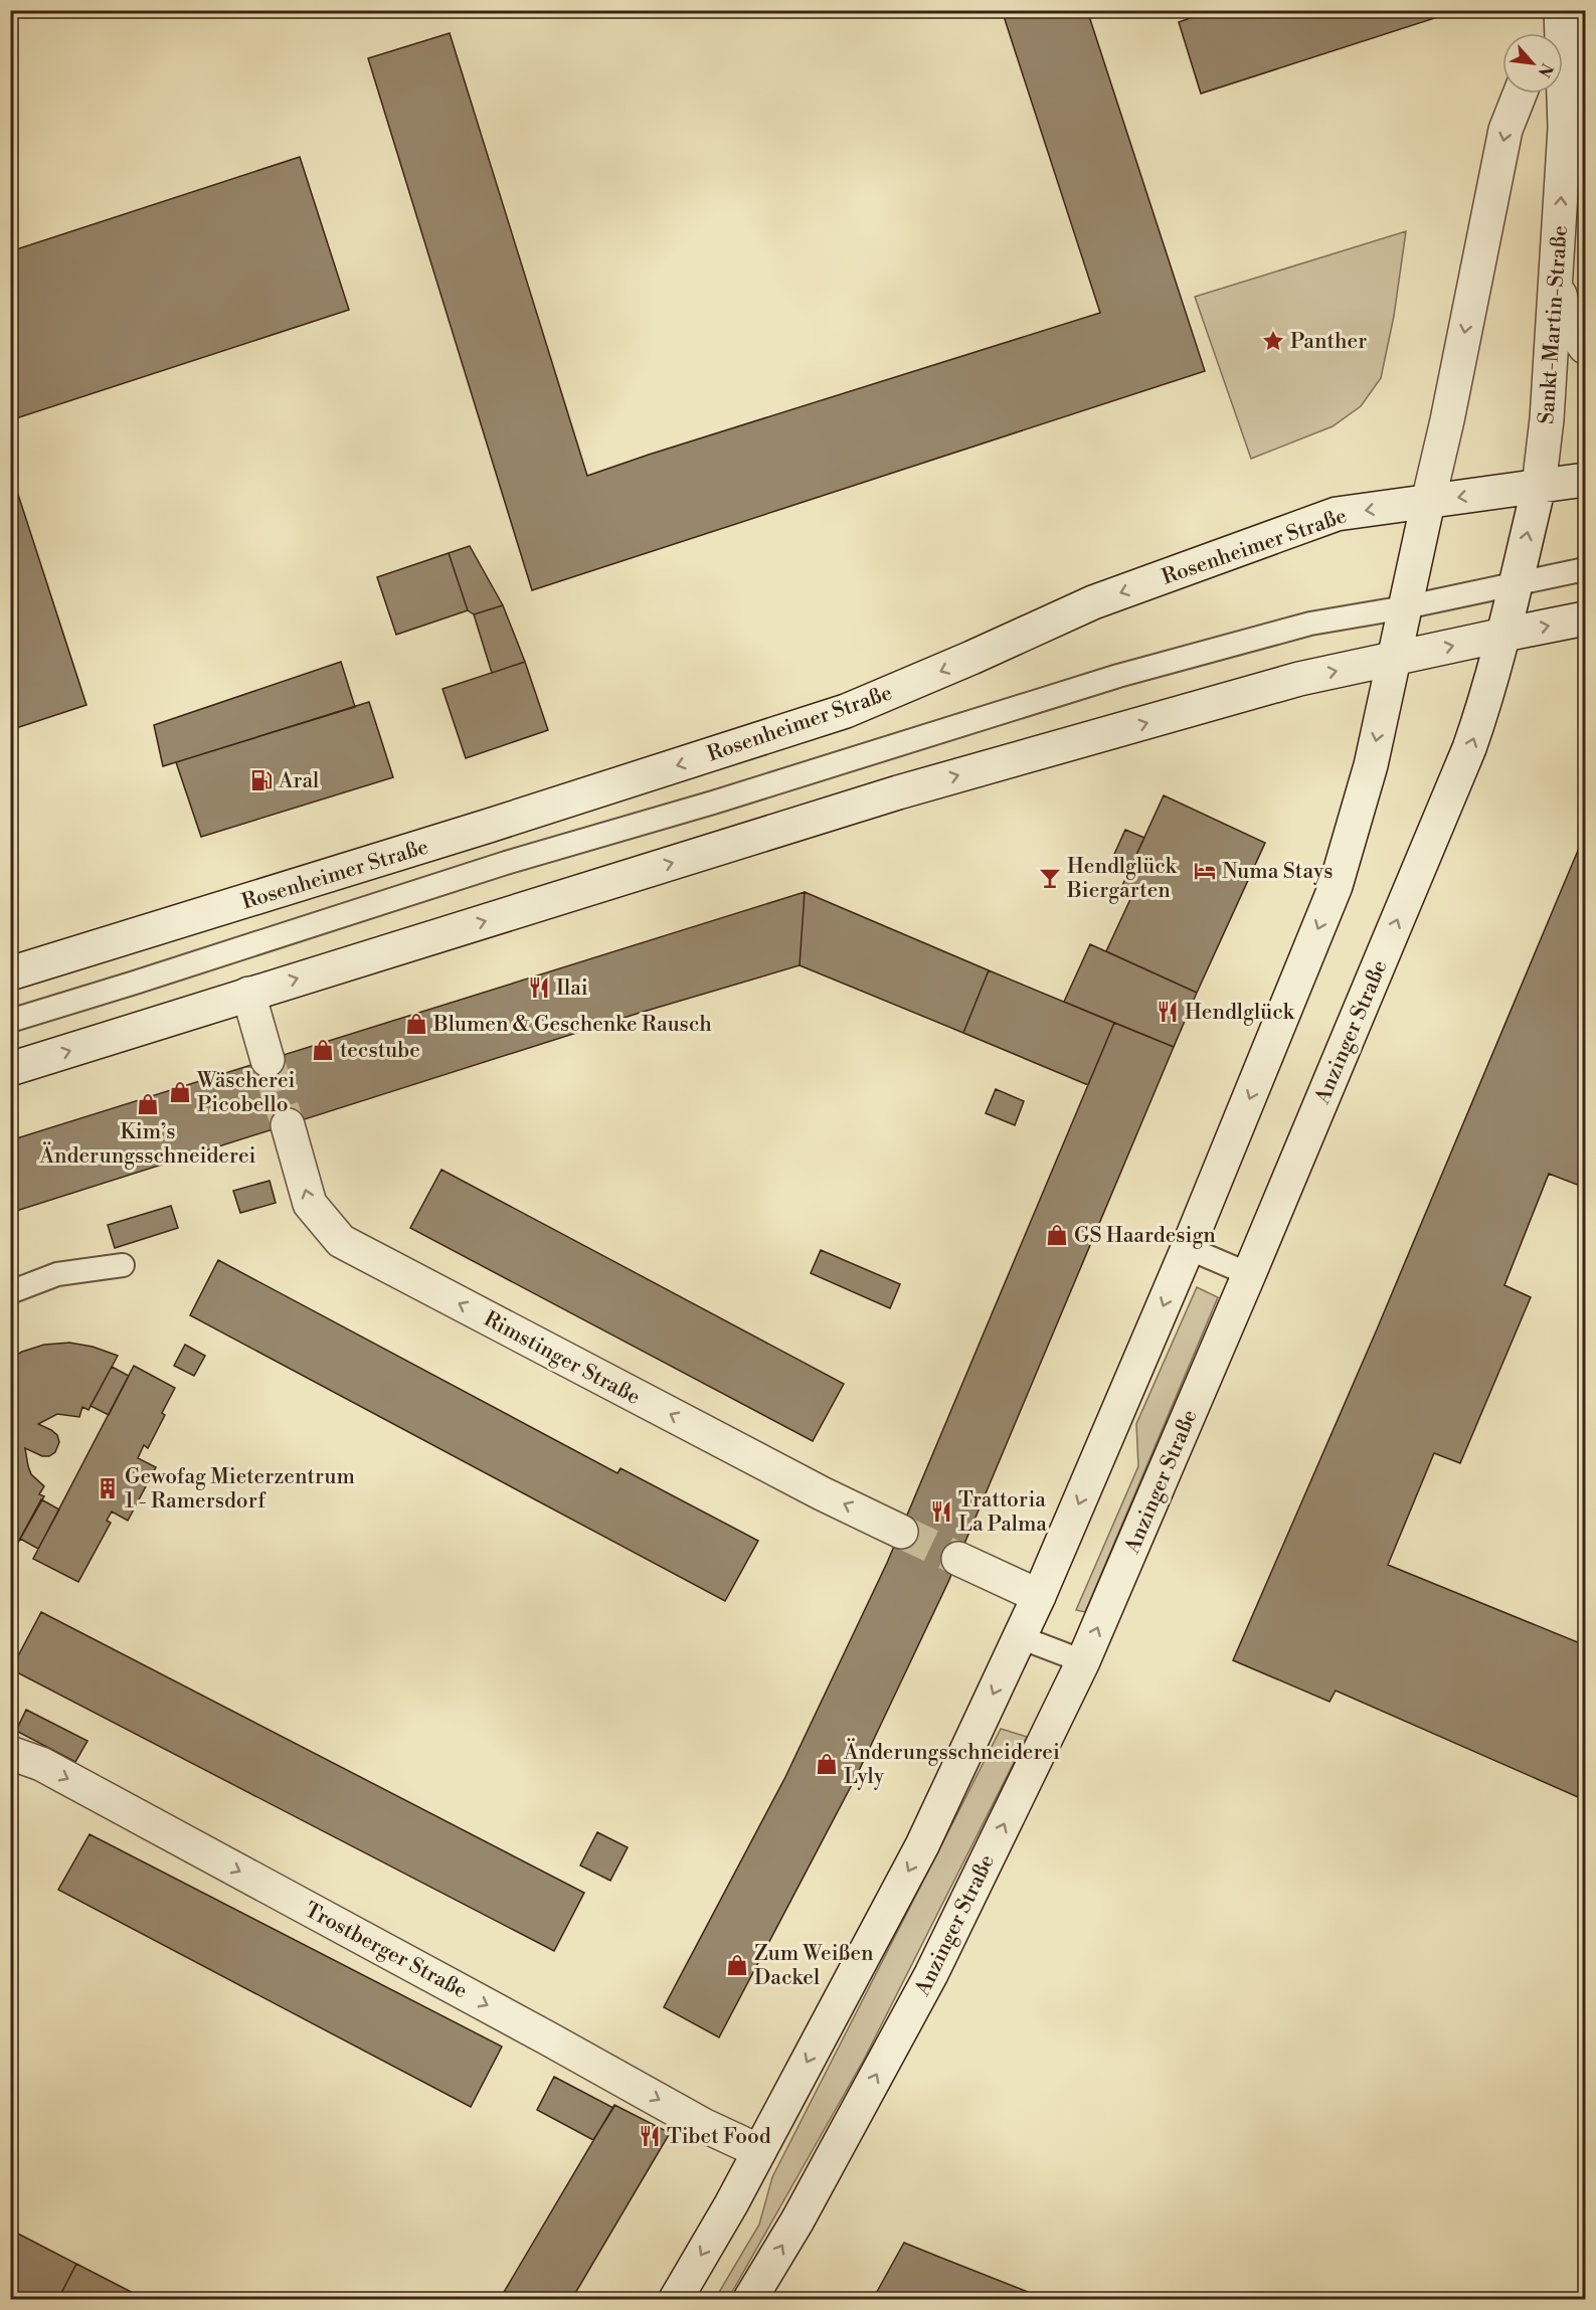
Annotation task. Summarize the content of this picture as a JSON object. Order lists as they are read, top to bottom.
{
  "streets": {
    "main road": [
      "Sankt-Martin-Straße",
      "Rosenheimer Straße",
      "Anzinger Straße",
      "Rimstinger Straße",
      "Trostberger Straße"
    ]
  },
  "crossings": [
    ["Sankt-Martin-Straße", "Rosenheimer Straße"],
    ["Sankt-Martin-Straße", "Anzinger Straße"]
  ],
  "one_way": ["Rimstinger Straße", "Trostberger Straße"],
  "places": {
    "place": ["Panther"],
    "fuel station": ["Aral"],
    "hotel": ["Numa Stays"],
    "bar": ["Hendlglück Biergarten"],
    "restaurant": [
      "Ilai",
      "Hendlglück",
      "Trattoria La Palma",
      "Tibet Food"
    ],
    "shop": [
      "Blumen & Geschenke Rausch",
      "tecstube",
      "Wäscherei Picobello",
      "Kim’s Änderungsschneiderei",
      "GS Haardesign",
      "Änderungsschneiderei Lyly",
      "Zum Weißen Dackel"
    ],
    "building": ["Gewofag Mieterzentrum 1 - Ramersdorf"]
  },
  "north": "bottom right"
}
